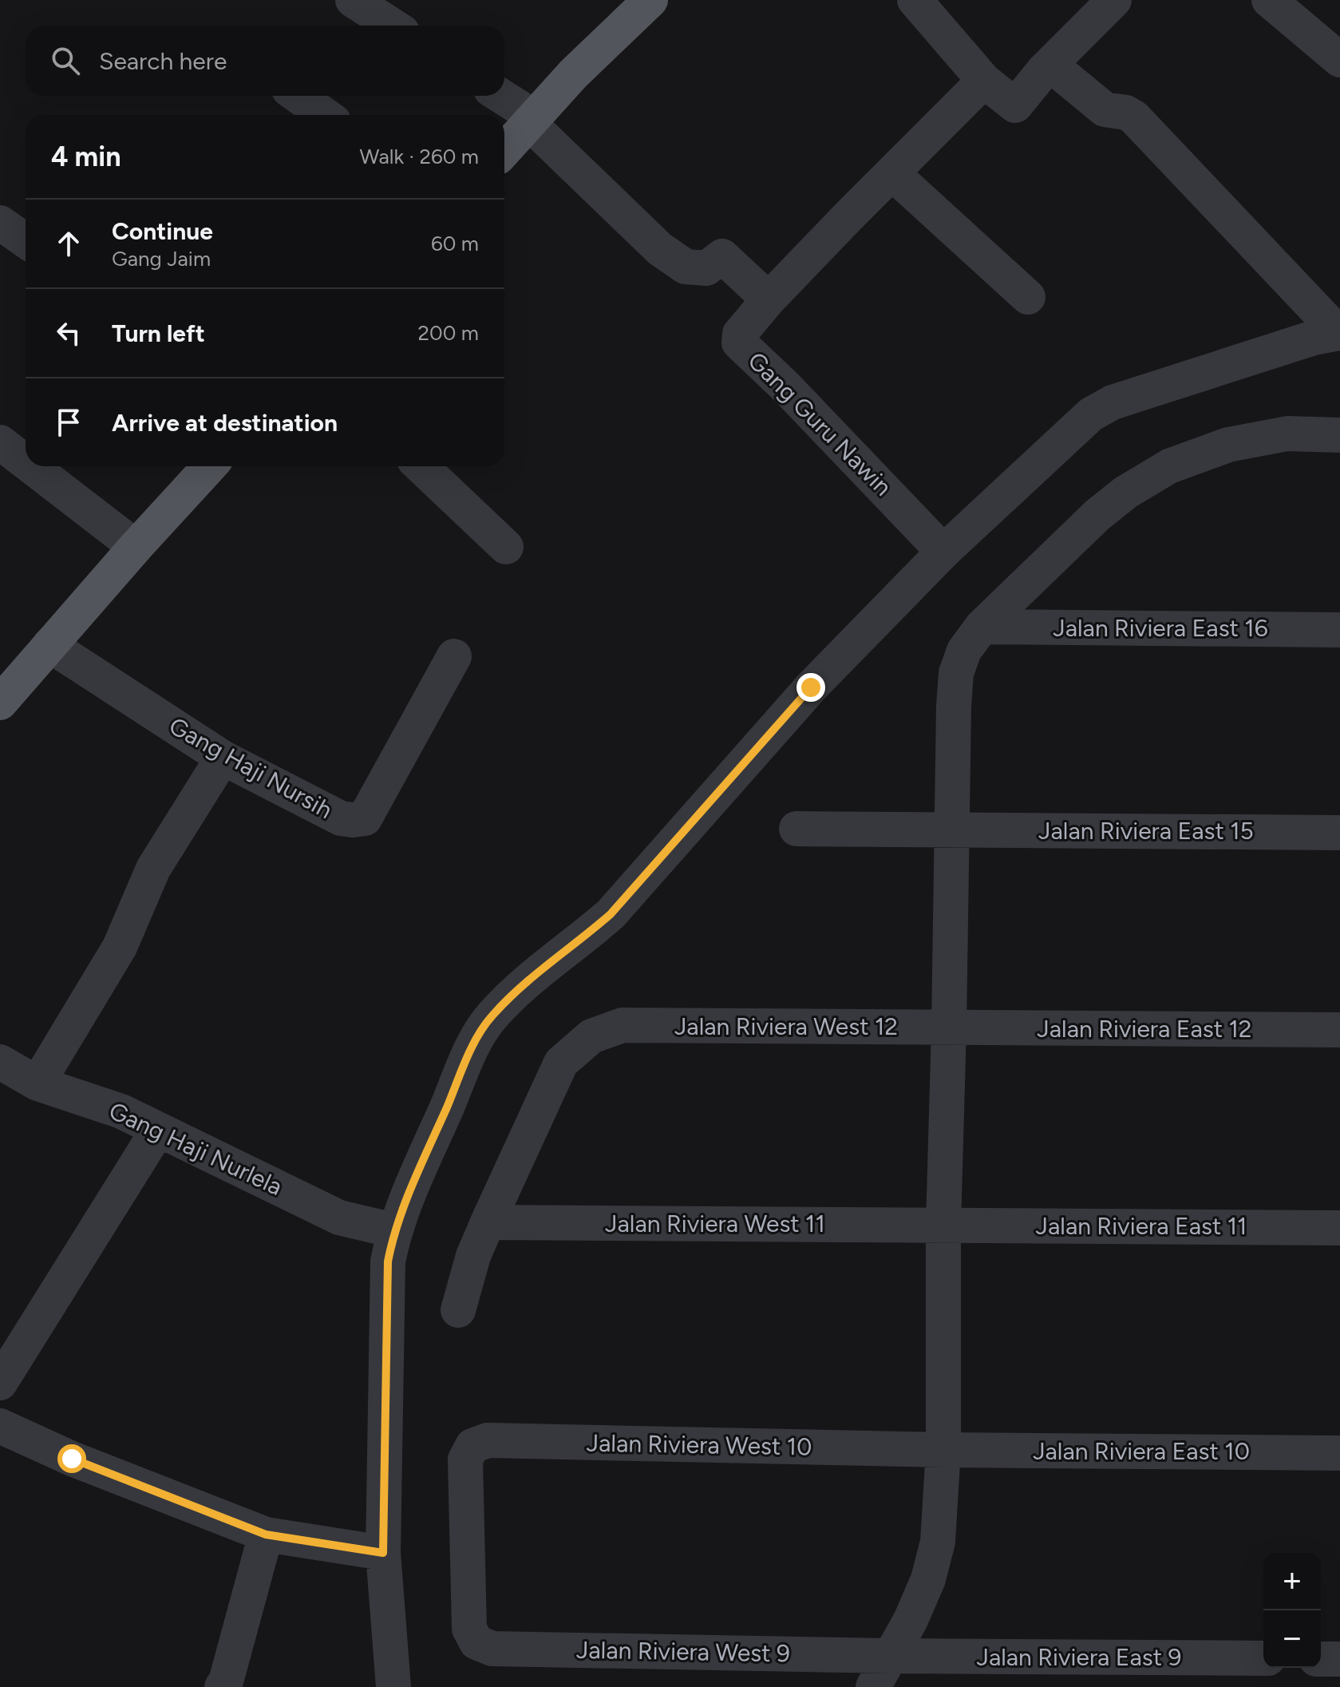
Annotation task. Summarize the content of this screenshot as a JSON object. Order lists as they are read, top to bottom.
{
  "streets": {
    "street": [
      "Gang Guru Nawin",
      "Jalan Riviera East 16",
      "Gang Haji Nursih",
      "Jalan Riviera East 15",
      "Jalan Riviera West 12",
      "Jalan Riviera East 12",
      "Gang Haji Nurlela",
      "Jalan Riviera West 11",
      "Jalan Riviera East 11",
      "Jalan Riviera West 10",
      "Jalan Riviera East 10",
      "Jalan Riviera West 9",
      "Jalan Riviera East 9"
    ]
  },
  "crossings": [
    ["Jalan Riviera West 12", "Jalan Riviera East 12"],
    ["Jalan Riviera West 12", "Jalan Riviera West 11"],
    ["Jalan Riviera West 11", "Jalan Riviera East 11"],
    ["Jalan Riviera West 10", "Jalan Riviera East 10"],
    ["Jalan Riviera West 10", "Jalan Riviera West 9"],
    ["Jalan Riviera West 9", "Jalan Riviera East 9"]
  ],
  "page": {
    "search": "Search here",
    "heading": ["4 min", "Walk · 260 m"],
    "list": [
      ["Continue", "Gang Jaim", "60 m"],
      ["Turn left", "200 m"],
      "Arrive at destination"
    ],
    "map_buttons": ["+", "−"]
  }
}
